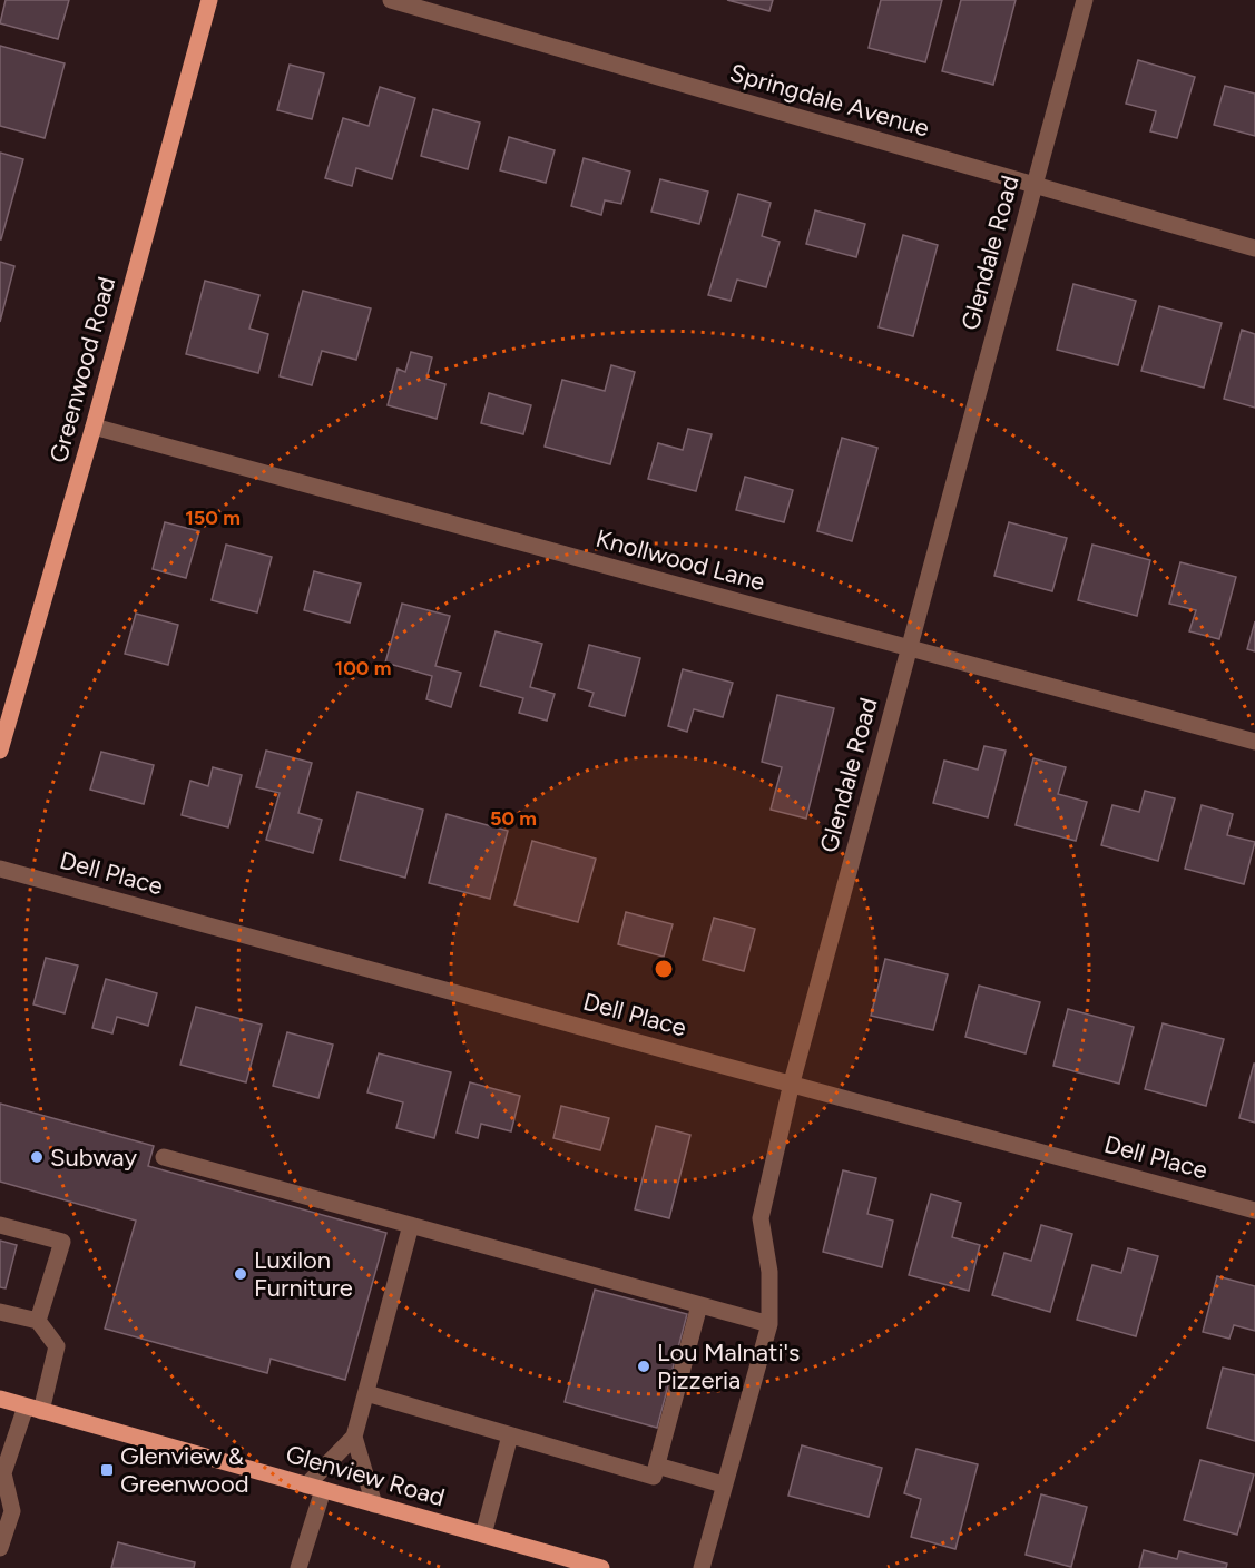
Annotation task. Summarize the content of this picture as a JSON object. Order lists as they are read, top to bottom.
{
  "streets": {
    "main road": ["Greenwood Road", "Glenview Road"],
    "street": [
      "Springdale Avenue",
      "Glendale Road",
      "Knollwood Lane",
      "Dell Place"
    ]
  },
  "crossings": [
    ["Springdale Avenue", "Glendale Road"],
    ["Glendale Road", "Knollwood Lane"],
    ["Glendale Road", "Dell Place"],
    ["Greenwood Road", "Knollwood Lane"]
  ],
  "places": {
    "other": ["Subway", "Luxilon Furniture", "Lou Malnati's Pizzeria"],
    "transit": ["Glenview & Greenwood"]
  },
  "rings": ["150 m", "100 m", "50 m"]
}
